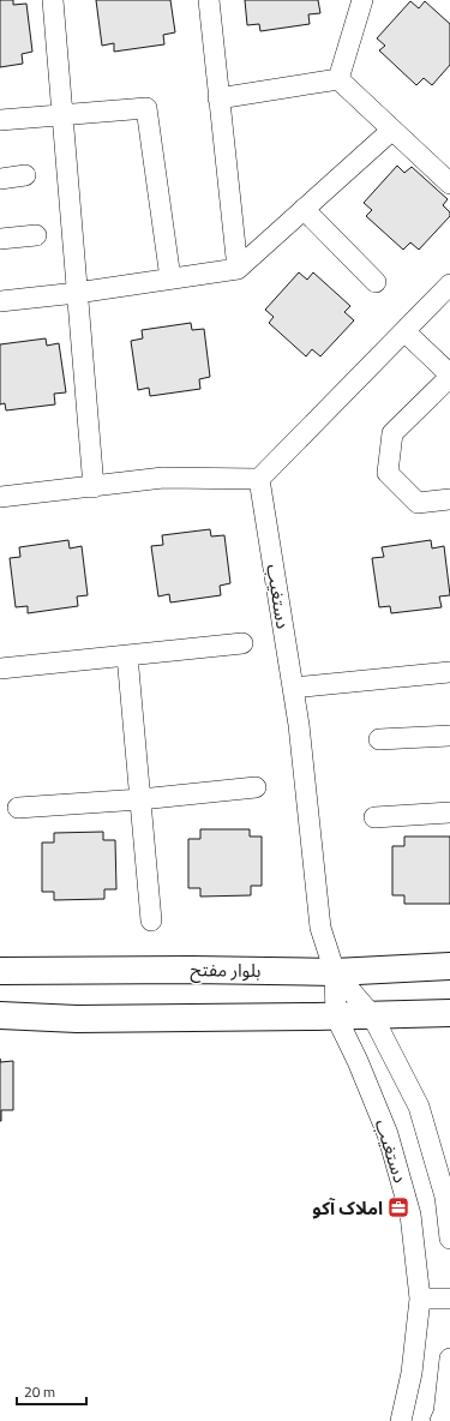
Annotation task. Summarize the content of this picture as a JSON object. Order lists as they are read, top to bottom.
{
  "streets": {
    "street": ["دستغیب", "بلوار مفتح"]
  },
  "crossings": [
    ["دستغیب", "بلوار مفتح"]
  ],
  "places": {
    "office": ["املاک آکو"]
  },
  "scale_bar": "20 m"
}
